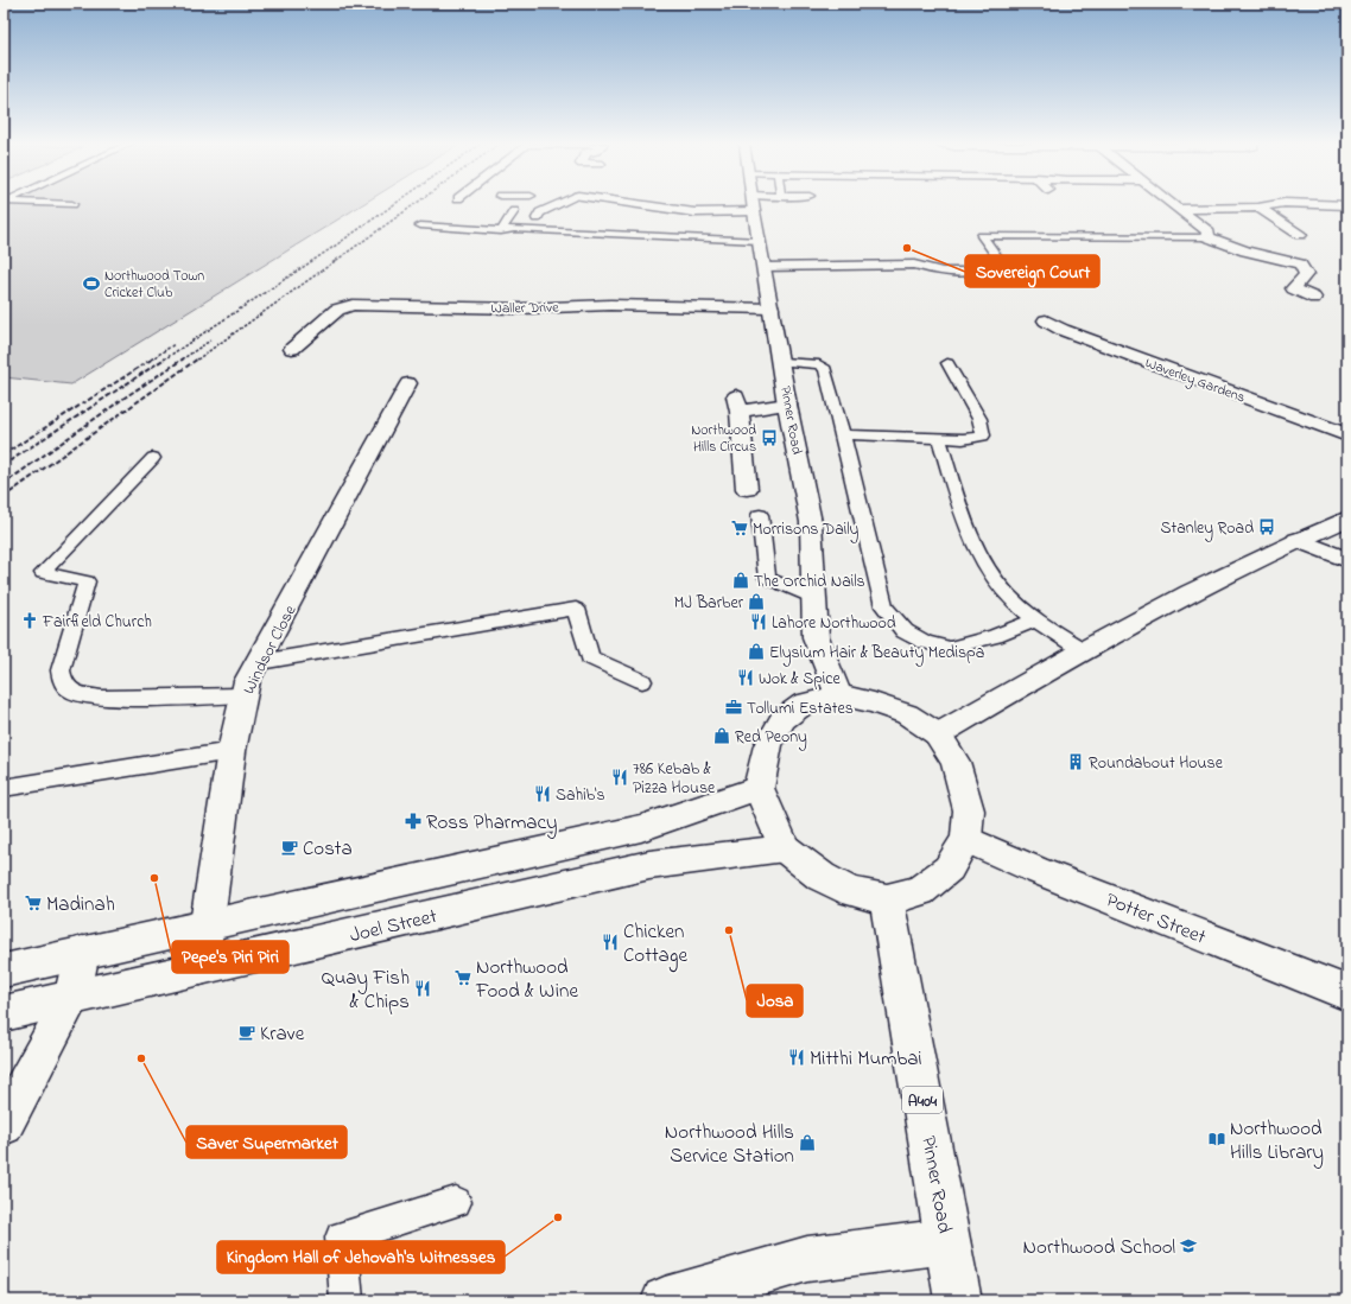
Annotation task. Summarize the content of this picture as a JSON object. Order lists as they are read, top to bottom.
{
  "streets": {
    "street": [
      "Waller Drive",
      "Waverley Gardens",
      "Pinner Road",
      "Windsor Close",
      "Potter Street",
      "Joel Street",
      "A404"
    ]
  },
  "crossings": [
    ["Waller Drive", "Pinner Road"],
    ["Windsor Close", "Joel Street"]
  ],
  "places": {
    "other": [
      "Sovereign Court",
      "Pepe's Piri Piri",
      "Josa",
      "Saver Supermarket",
      "Kingdom Hall of Jehovah's Witnesses"
    ],
    "sports": ["Northwood Town Cricket Club"],
    "bus stop": ["Northwood Hills Circus", "Stanley Road"],
    "supermarket": ["Morrisons Daily", "Madinah", "Northwood Food & Wine"],
    "shop": [
      "The Orchid Nails",
      "MJ Barber",
      "Elysium Hair & Beauty Medispa",
      "Red Peony",
      "Northwood Hills Service Station"
    ],
    "church": ["Fairfield Church"],
    "restaurant": [
      "Lahore Northwood",
      "Wok & Spice",
      "786 Kebab & Pizza House",
      "Sahib's",
      "Chicken Cottage",
      "Quay Fish & Chips",
      "Mitthi Mumbai"
    ],
    "office": ["Tollumi Estates"],
    "building": ["Roundabout House"],
    "pharmacy": ["Ross Pharmacy"],
    "cafe": ["Costa", "Krave"],
    "library": ["Northwood Hills Library"],
    "school or university": ["Northwood School"]
  }
}
